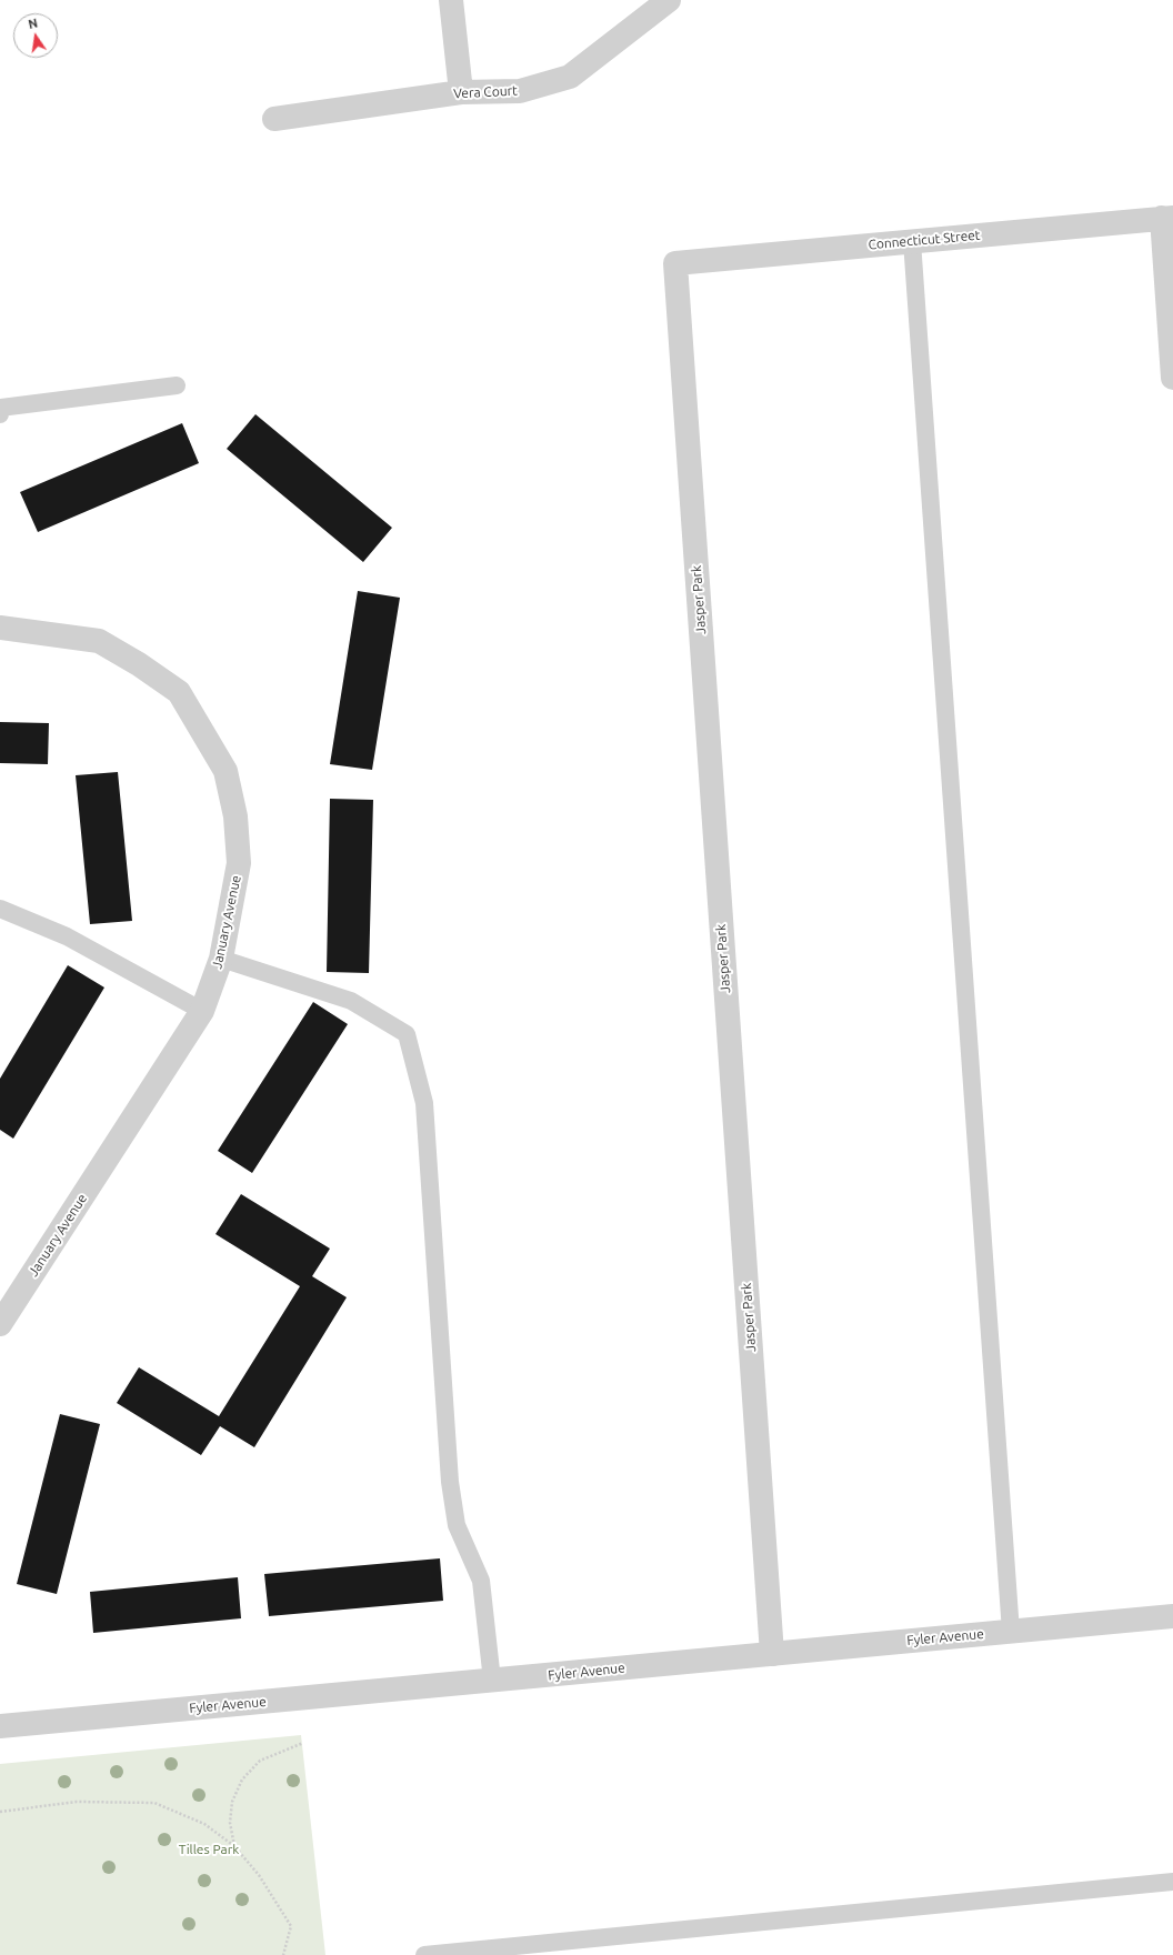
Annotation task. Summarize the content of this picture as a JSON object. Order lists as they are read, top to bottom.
{
  "streets": {
    "street": [
      "Vera Court",
      "Connecticut Street",
      "Jasper Park",
      "January Avenue",
      "Fyler Avenue"
    ]
  },
  "crossings": [
    ["Connecticut Street", "Jasper Park"],
    ["Jasper Park", "Fyler Avenue"]
  ],
  "parks": ["Tilles Park"],
  "north": "top"
}
